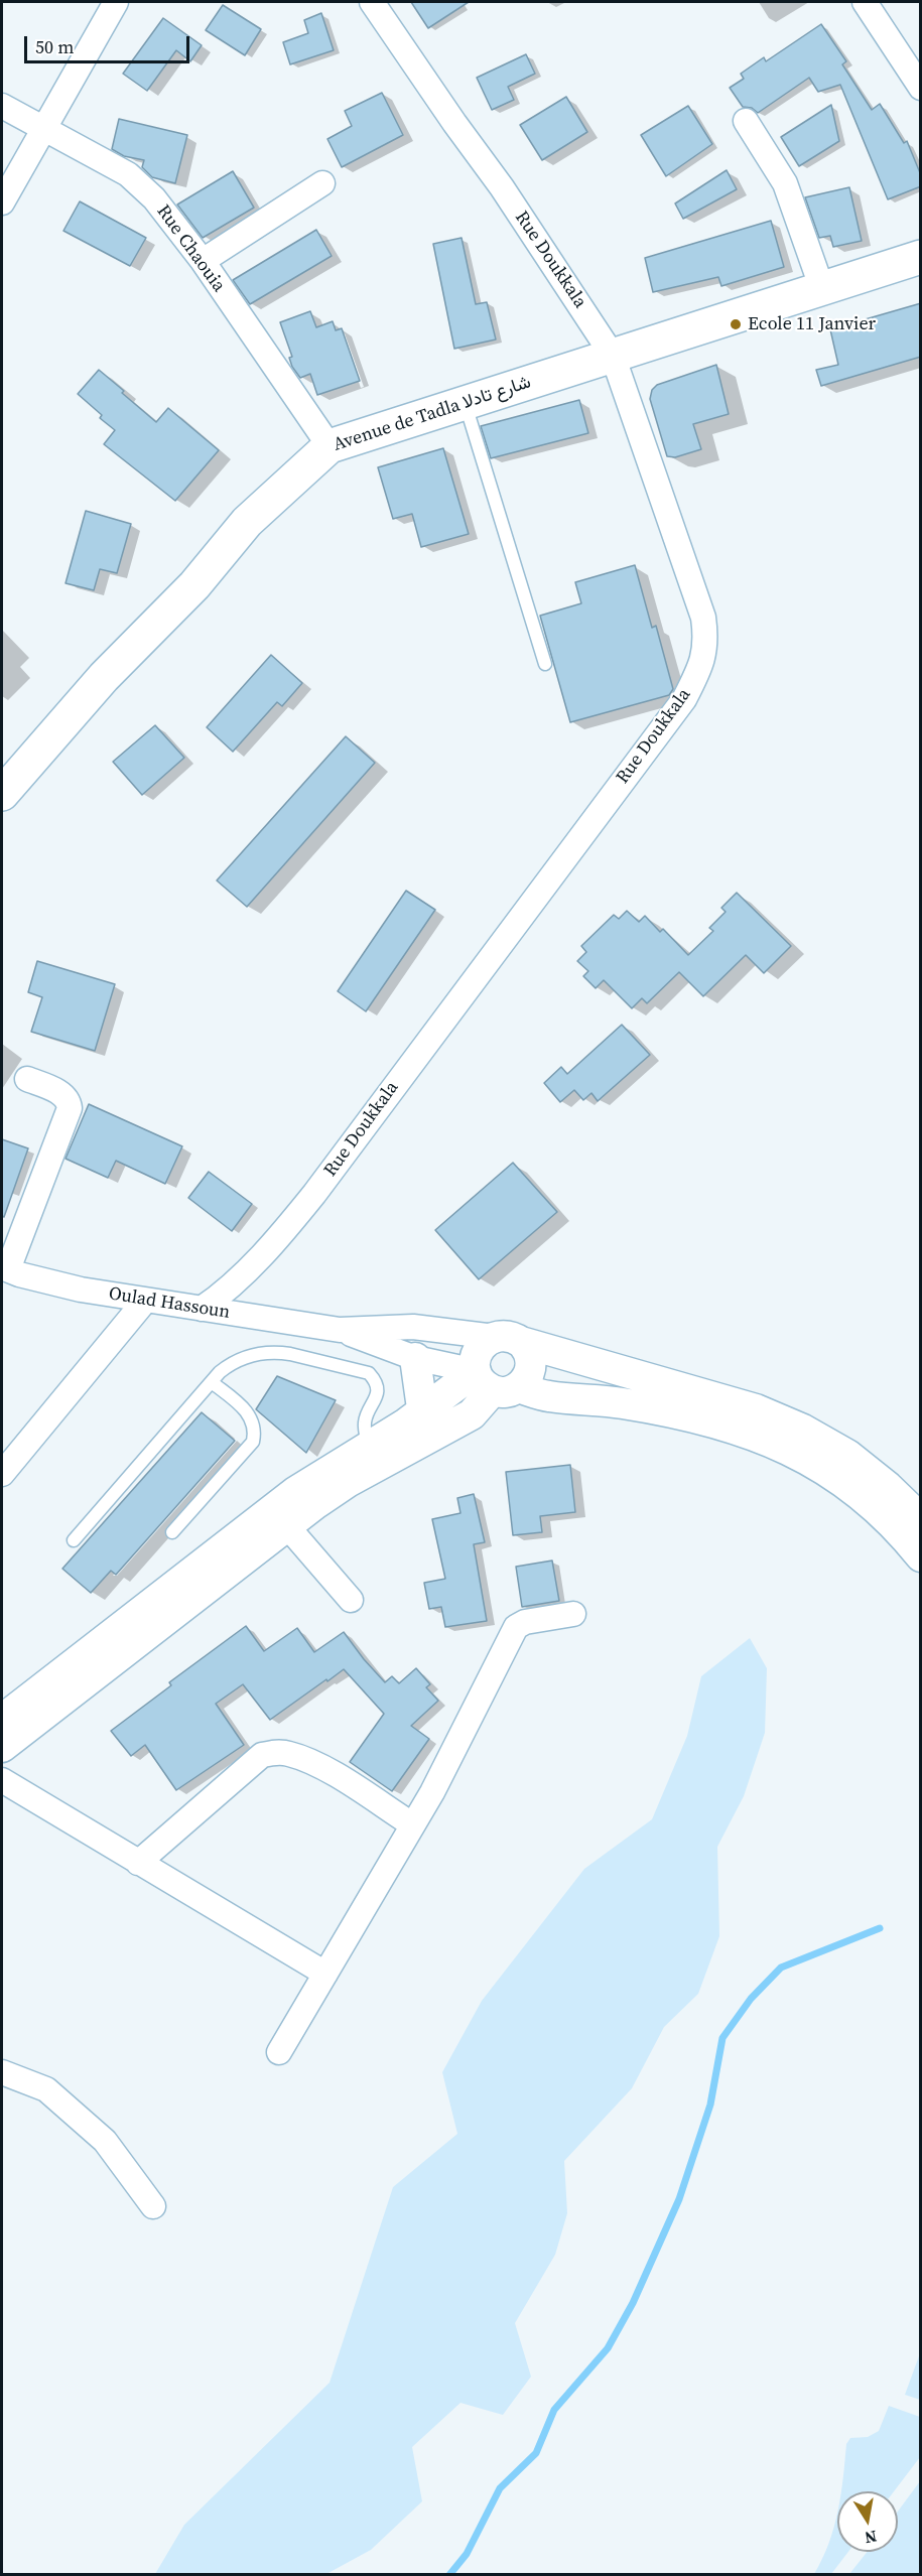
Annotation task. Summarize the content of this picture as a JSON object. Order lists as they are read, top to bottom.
{
  "streets": {
    "main road": ["Avenue de Tadla شارع تادلا"],
    "street": ["Rue Chaouia", "Rue Doukkala", "Oulad Hassoun"]
  },
  "crossings": [
    ["Rue Chaouia", "Avenue de Tadla شارع تادلا"],
    ["Rue Doukkala", "Avenue de Tadla شارع تادلا"],
    ["Rue Doukkala", "Oulad Hassoun"]
  ],
  "places": ["Ecole 11 Janvier"],
  "scale_bar": "50 m",
  "north": "bottom"
}
